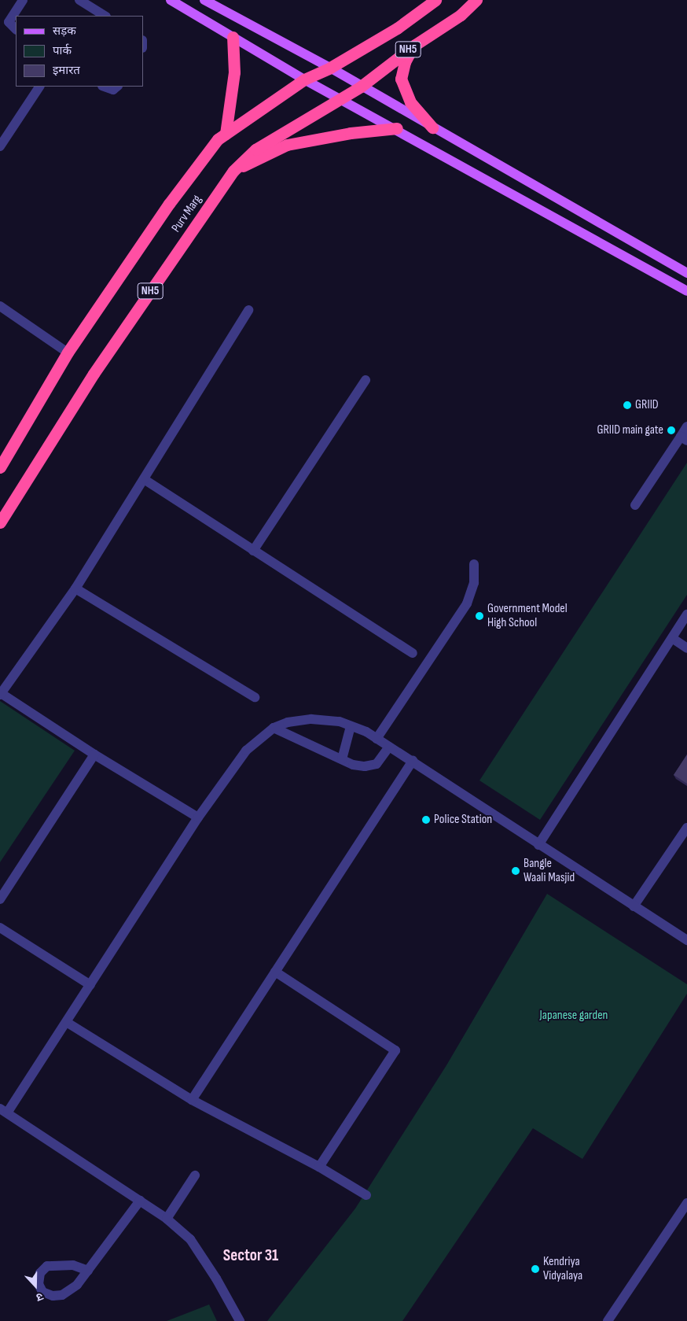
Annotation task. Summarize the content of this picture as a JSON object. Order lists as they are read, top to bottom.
{
  "streets": {
    "highway": ["NH5", "Purv Marg"]
  },
  "crossings": [
    ["NH5", "Purv Marg"]
  ],
  "districts": ["Sector 31"],
  "parks": ["Japanese garden"],
  "places": [
    "GRIID",
    "GRIID main gate",
    "Government Model High School",
    "Police Station",
    "Bangle Waali Masjid",
    "Kendriya Vidyalaya"
  ],
  "legend": ["सड़क", "पार्क", "इमारत"],
  "north": "bottom"
}
